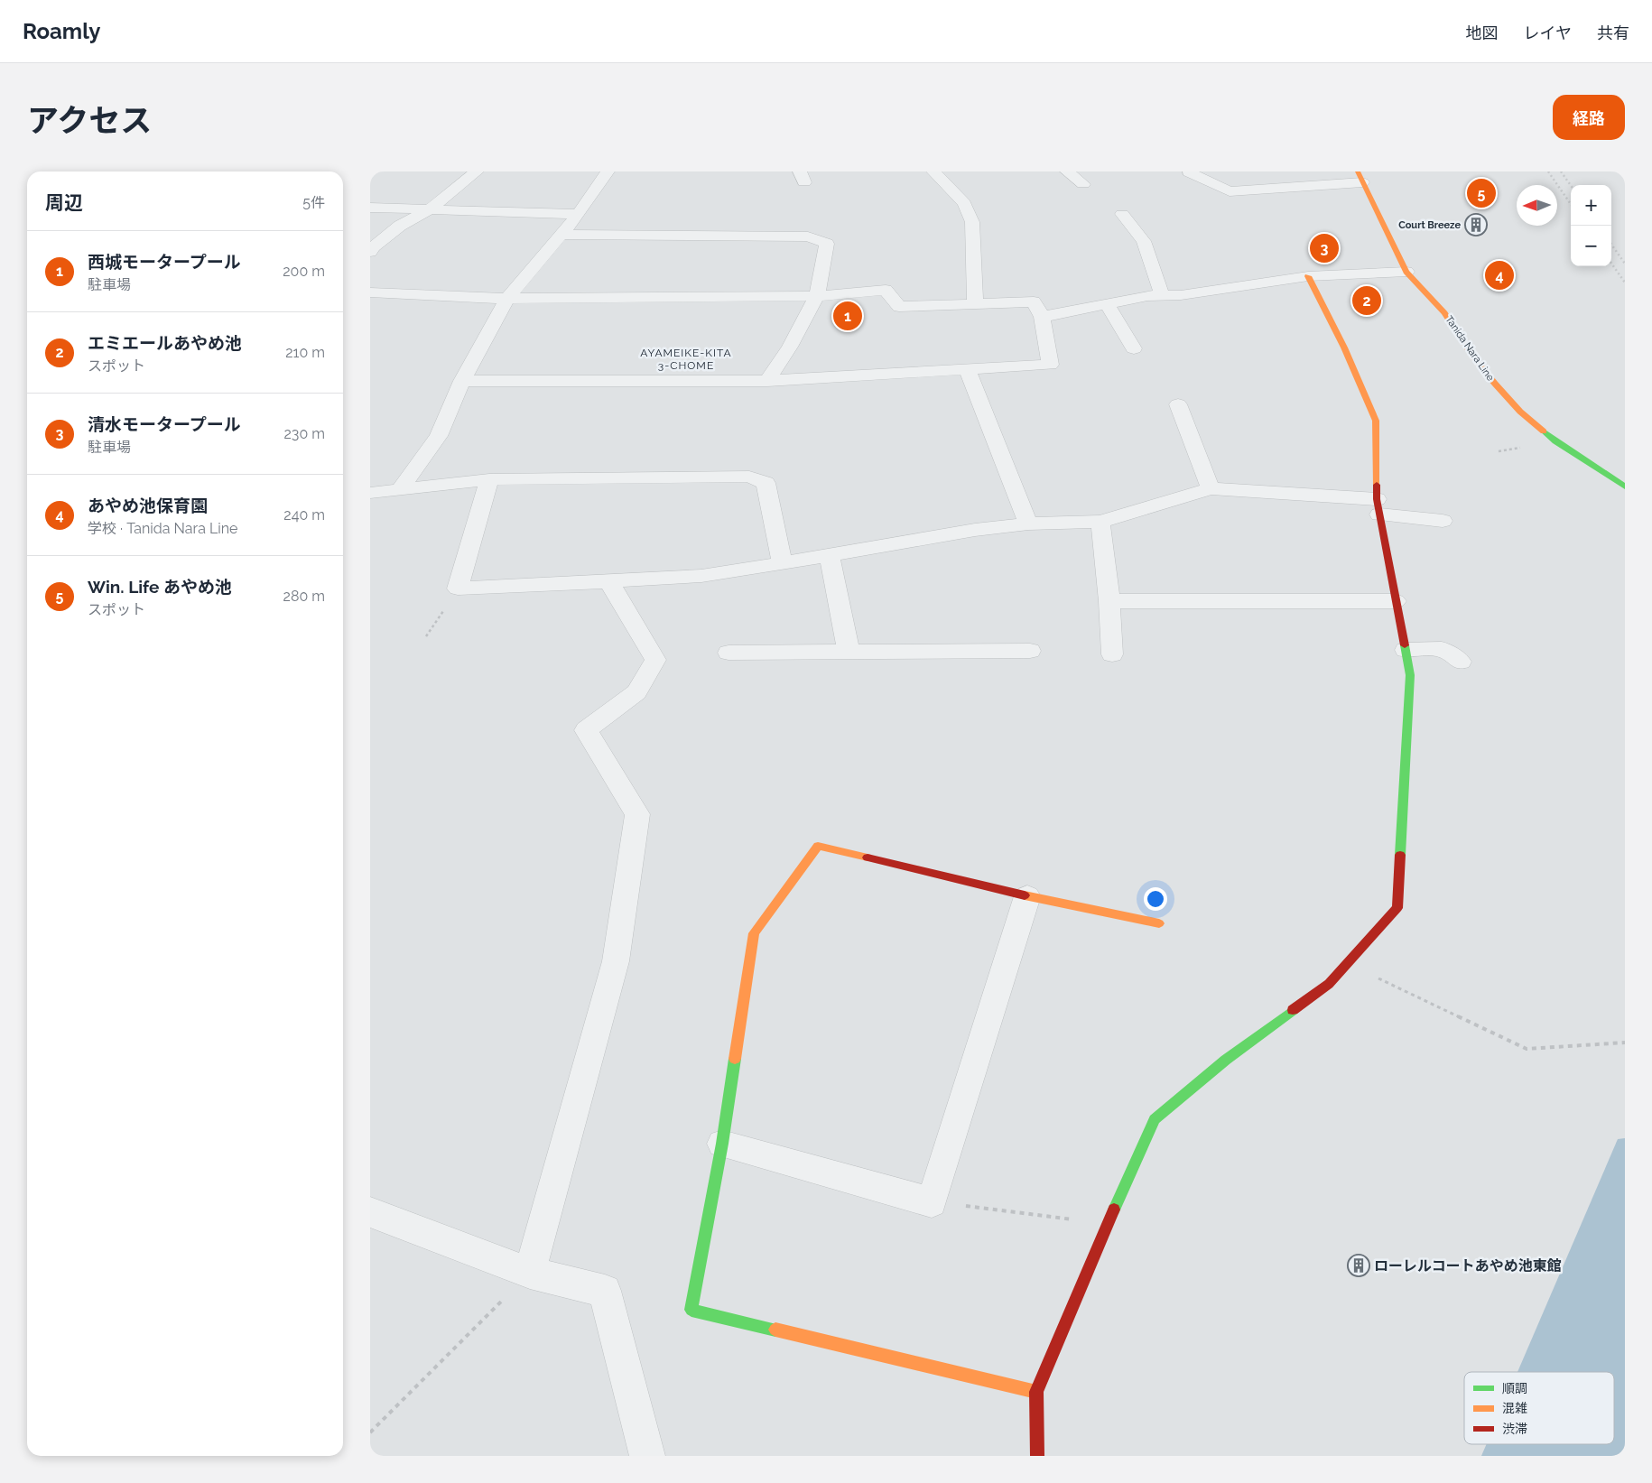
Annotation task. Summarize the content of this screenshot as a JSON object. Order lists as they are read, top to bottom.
{
  "streets": {
    "street": ["Tanida Nara Line"]
  },
  "districts": ["AYAMEIKE-KITA 3-CHOME"],
  "places": {
    "building": ["Court Breeze", "ローレルコートあやめ池東館"]
  },
  "legend": ["順調", "混雑", "渋滞"],
  "north": "left",
  "page": {
    "header": "Roamly",
    "nav": ["地図", "レイヤ", "共有"],
    "title": "アクセス",
    "buttons": "経路",
    "heading": ["周辺", "5件"],
    "pins": [
      "5",
      "3",
      "4",
      "2",
      "1"
    ],
    "map_buttons": ["+", "−"],
    "list": [
      {
        "mark": "1",
        "name": "西城モータープール",
        "note": "駐車場",
        "value": "200 m"
      },
      {
        "mark": "2",
        "name": "エミエールあやめ池",
        "note": "スポット",
        "value": "210 m"
      },
      {
        "mark": "3",
        "name": "清水モータープール",
        "note": "駐車場",
        "value": "230 m"
      },
      {
        "mark": "4",
        "name": "あやめ池保育園",
        "note": "学校 · Tanida Nara Line",
        "value": "240 m"
      },
      {
        "mark": "5",
        "name": "Win. Life あやめ池",
        "note": "スポット",
        "value": "280 m"
      }
    ]
  }
}
